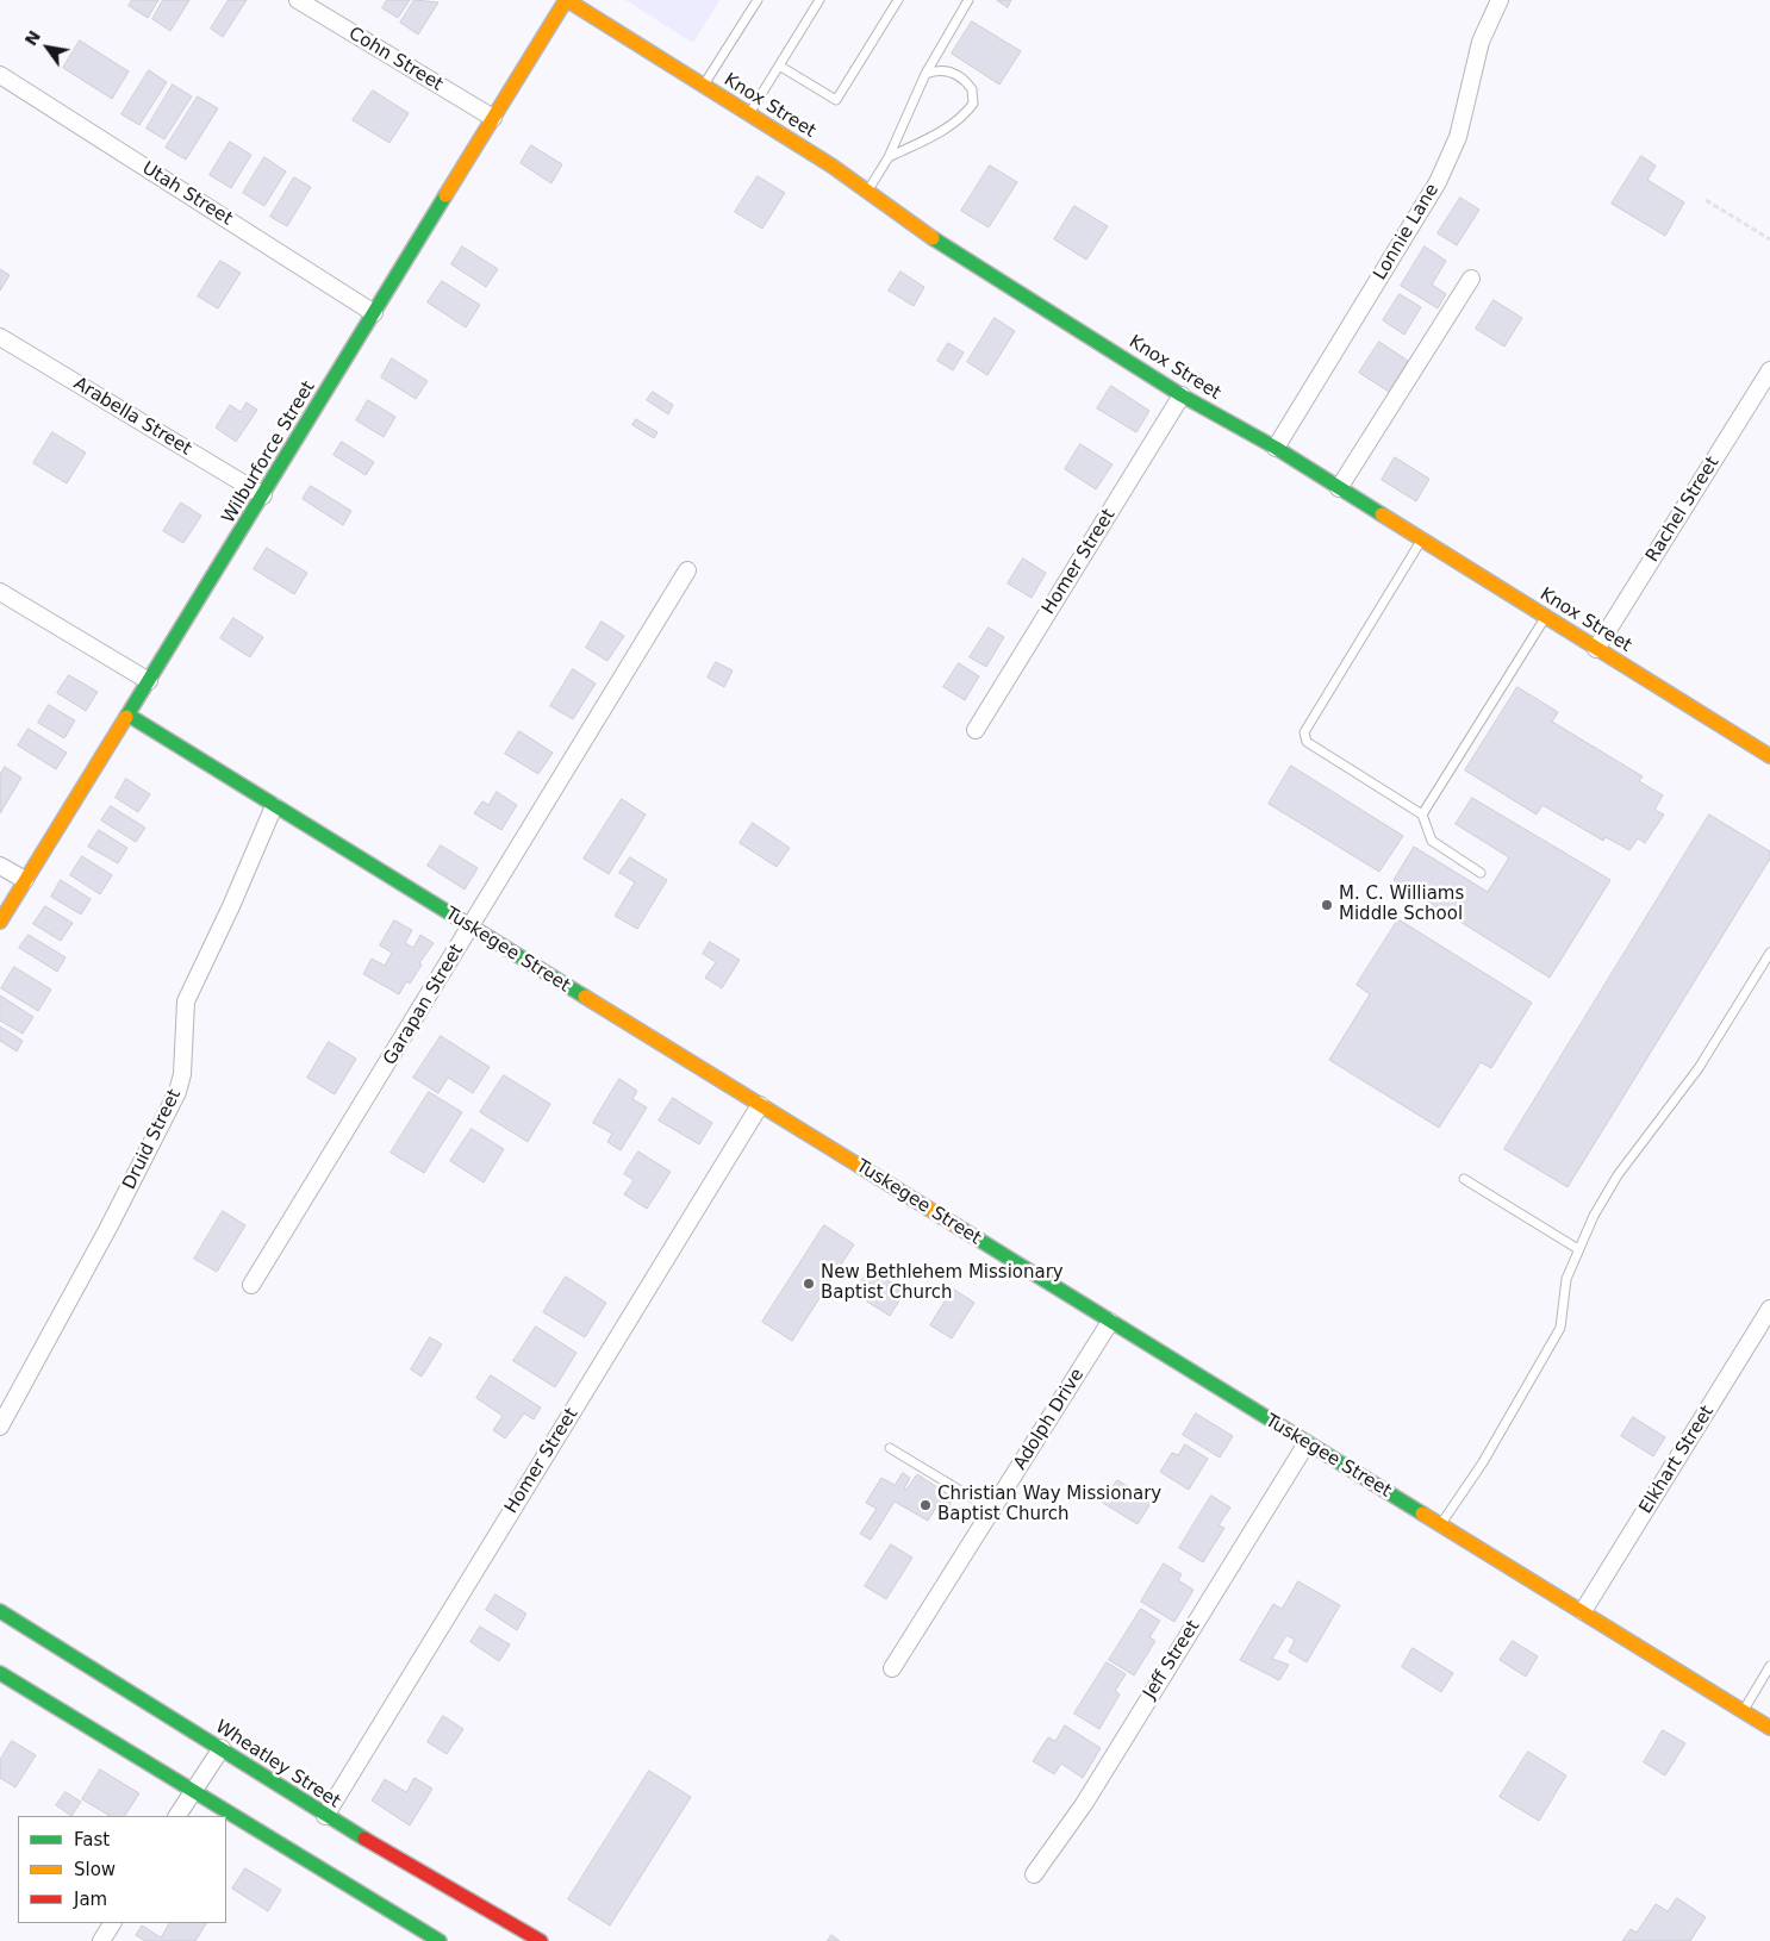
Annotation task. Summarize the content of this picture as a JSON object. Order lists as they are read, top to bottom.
{
  "streets": {
    "street": [
      "Cohn Street",
      "Knox Street",
      "Utah Street",
      "Lonnie Lane",
      "Arabella Street",
      "Wilburforce Street",
      "Rachel Street",
      "Homer Street",
      "Tuskegee Street",
      "Garapan Street",
      "Druid Street",
      "Adolph Drive",
      "Elkhart Street",
      "Jeff Street",
      "Wheatley Street"
    ]
  },
  "crossings": [
    ["Cohn Street", "Wilburforce Street"],
    ["Knox Street", "Lonnie Lane"],
    ["Knox Street", "Wilburforce Street"],
    ["Knox Street", "Rachel Street"],
    ["Knox Street", "Homer Street"],
    ["Utah Street", "Wilburforce Street"],
    ["Arabella Street", "Wilburforce Street"],
    ["Wilburforce Street", "Tuskegee Street"],
    ["Homer Street", "Tuskegee Street"],
    ["Homer Street", "Wheatley Street"],
    ["Tuskegee Street", "Garapan Street"],
    ["Tuskegee Street", "Druid Street"],
    ["Tuskegee Street", "Adolph Drive"],
    ["Tuskegee Street", "Elkhart Street"],
    ["Tuskegee Street", "Jeff Street"]
  ],
  "places": ["M. C. Williams Middle School", "New Bethlehem Missionary Baptist Church", "Christian Way Missionary Baptist Church"],
  "legend": ["Fast", "Slow", "Jam"],
  "north": "top left"
}
